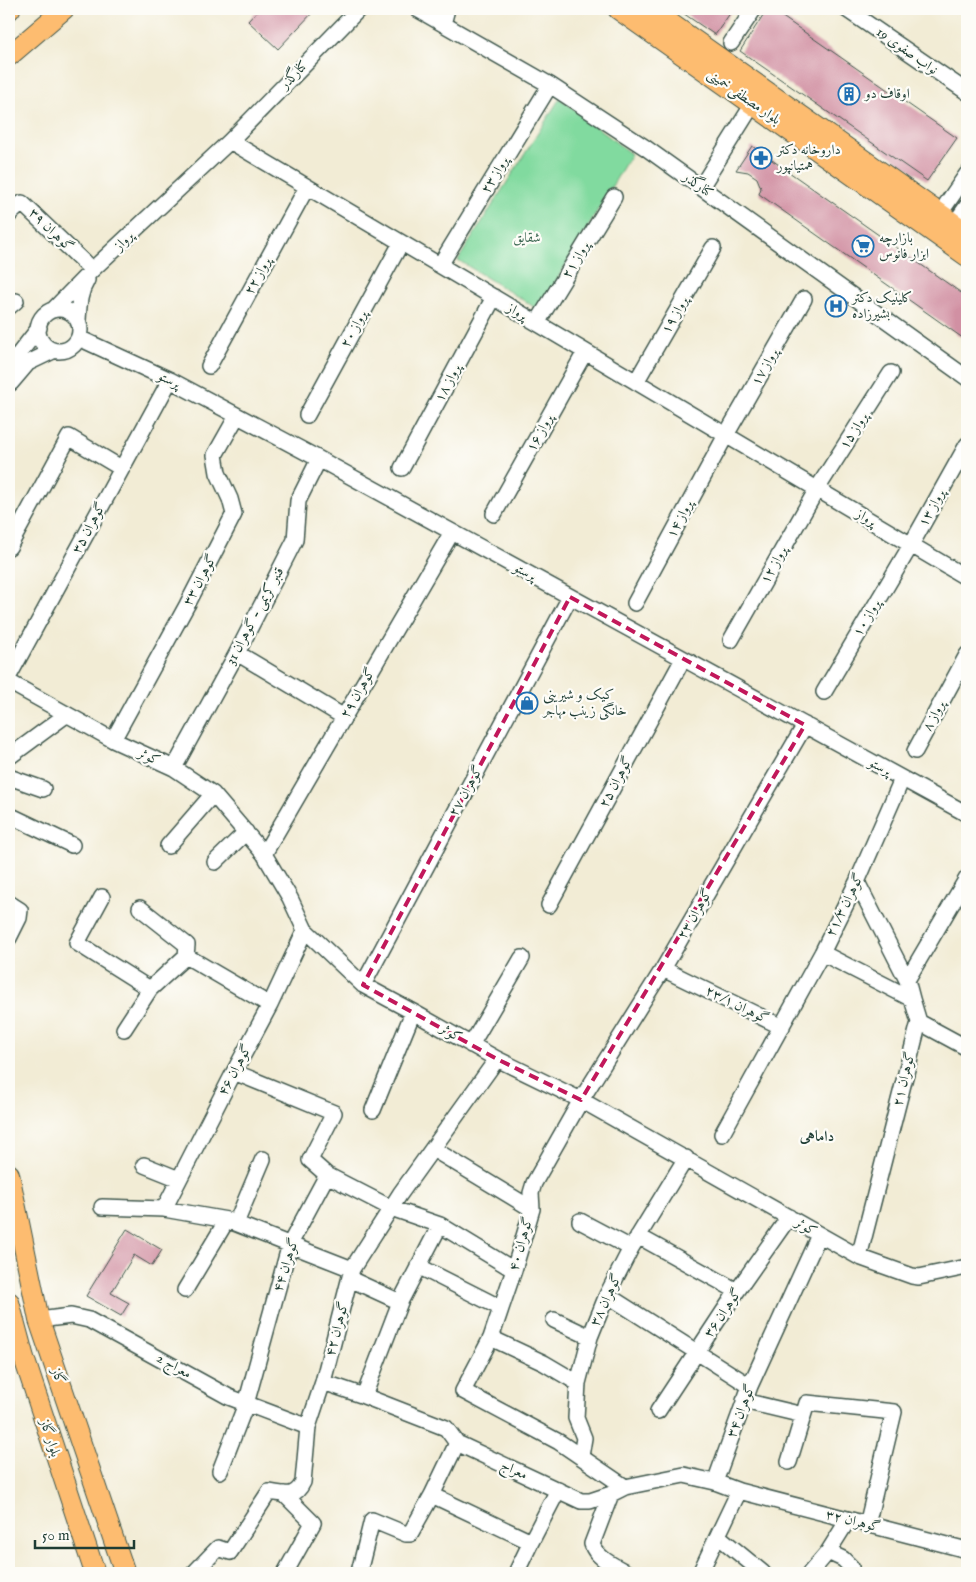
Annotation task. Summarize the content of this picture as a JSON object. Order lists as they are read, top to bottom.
{
  "streets": {
    "main road": ["بلوار مصطفی خمینی", "گاز", "بلوار گاز"],
    "street": [
      "نواب صفوی 19",
      "کنارگذر",
      "پرواز ۲۳",
      "گوهران ۳۹",
      "پرواز",
      "پرواز ۲۱",
      "پرواز ۲۲",
      "پرواز ۱۹",
      "پرواز ۲۰",
      "پرواز ۱۷",
      "پرستو",
      "پرواز ۱۸",
      "پرواز ۱۵",
      "پرواز ۱۶",
      "پرواز ۱۳",
      "پرواز ۱۴",
      "گوهران ۳۵",
      "پرواز ۱۲",
      "گوهران ۳۳",
      "قنبر کریمی - گوهران 31",
      "پرواز ۱۰",
      "گوهران ۲۹",
      "پرواز ۸",
      "کوثر",
      "گوهران ۲۵",
      "گوهران ۲۷",
      "گوهران ۲۱/۳",
      "گوهران ۲۳",
      "گوهران ۲۳/۱",
      "گوهران ۴۶",
      "گوهران ۲۱",
      "گوهران ۴۰",
      "گوهران ۴۴",
      "گوهران ۳۸",
      "گوهران ۳۶",
      "گوهران ۴۲",
      "معراج 2",
      "گوهران ۳۴",
      "معراج",
      "گوهران ۳۲"
    ]
  },
  "crossings": [
    ["کنارگذر", "پرواز ۲۳"],
    ["کنارگذر", "پرواز"],
    ["پرواز ۲۳", "پرواز"],
    ["گوهران ۳۹", "پرواز"],
    ["پرواز", "پرواز ۲۱"],
    ["پرواز", "پرواز ۲۲"],
    ["پرواز", "پرواز ۱۹"],
    ["پرواز", "پرواز ۲۰"],
    ["پرواز", "پرواز ۱۷"],
    ["پرواز", "پرستو"],
    ["پرواز", "پرواز ۱۸"],
    ["پرواز", "پرواز ۱۵"],
    ["پرواز", "پرواز ۱۶"],
    ["پرواز", "پرواز ۱۳"],
    ["پرواز", "پرواز ۱۴"],
    ["پرواز", "پرواز ۱۲"],
    ["پرواز", "پرواز ۱۰"],
    ["پرواز ۱۷", "پرواز ۱۴"],
    ["پرستو", "گوهران ۳۵"],
    ["پرستو", "گوهران ۳۳"],
    ["پرستو", "قنبر کریمی - گوهران 31"],
    ["پرستو", "گوهران ۲۹"],
    ["پرستو", "گوهران ۲۵"],
    ["پرستو", "گوهران ۲۷"],
    ["پرستو", "گوهران ۲۱/۳"],
    ["پرستو", "گوهران ۲۳"],
    ["پرواز ۱۵", "پرواز ۱۲"],
    ["پرواز ۱۳", "پرواز ۱۰"],
    ["گوهران ۳۳", "کوثر"],
    ["قنبر کریمی - گوهران 31", "کوثر"],
    ["گوهران ۲۹", "کوثر"],
    ["کوثر", "گوهران ۲۷"],
    ["کوثر", "گوهران ۲۳"],
    ["کوثر", "گوهران ۴۶"],
    ["کوثر", "گوهران ۲۱"],
    ["کوثر", "گوهران ۴۰"],
    ["کوثر", "گوهران ۳۸"],
    ["کوثر", "گوهران ۳۶"],
    ["کوثر", "گوهران ۴۲"],
    ["کوثر", "گوهران ۳۴"],
    ["گوهران ۲۱/۳", "گوهران ۲۳/۱"],
    ["گوهران ۲۱/۳", "گوهران ۲۱"],
    ["گوهران ۲۳", "گوهران ۲۳/۱"],
    ["گوهران ۲۳", "گوهران ۴۰"],
    ["گوهران ۴۰", "گوهران ۳۸"],
    ["گوهران ۴۴", "معراج 2"],
    ["گوهران ۴۲", "معراج 2"],
    ["گوهران ۴۲", "معراج"],
    ["معراج 2", "گاز"],
    ["گوهران ۳۴", "معراج"]
  ],
  "districts": ["داماهی"],
  "parks": ["شقایق"],
  "places": {
    "building": ["اوقاف دو"],
    "pharmacy": ["داروخانه دکتر همتیانپور"],
    "supermarket": ["بازارچه ابزار فانوس"],
    "hospital": ["کلینیک دکتر بشیرزاده"],
    "shop": ["کیک و شیرینی خانگی زینب مهاجر"]
  },
  "scale_bar": "50 m"
}
